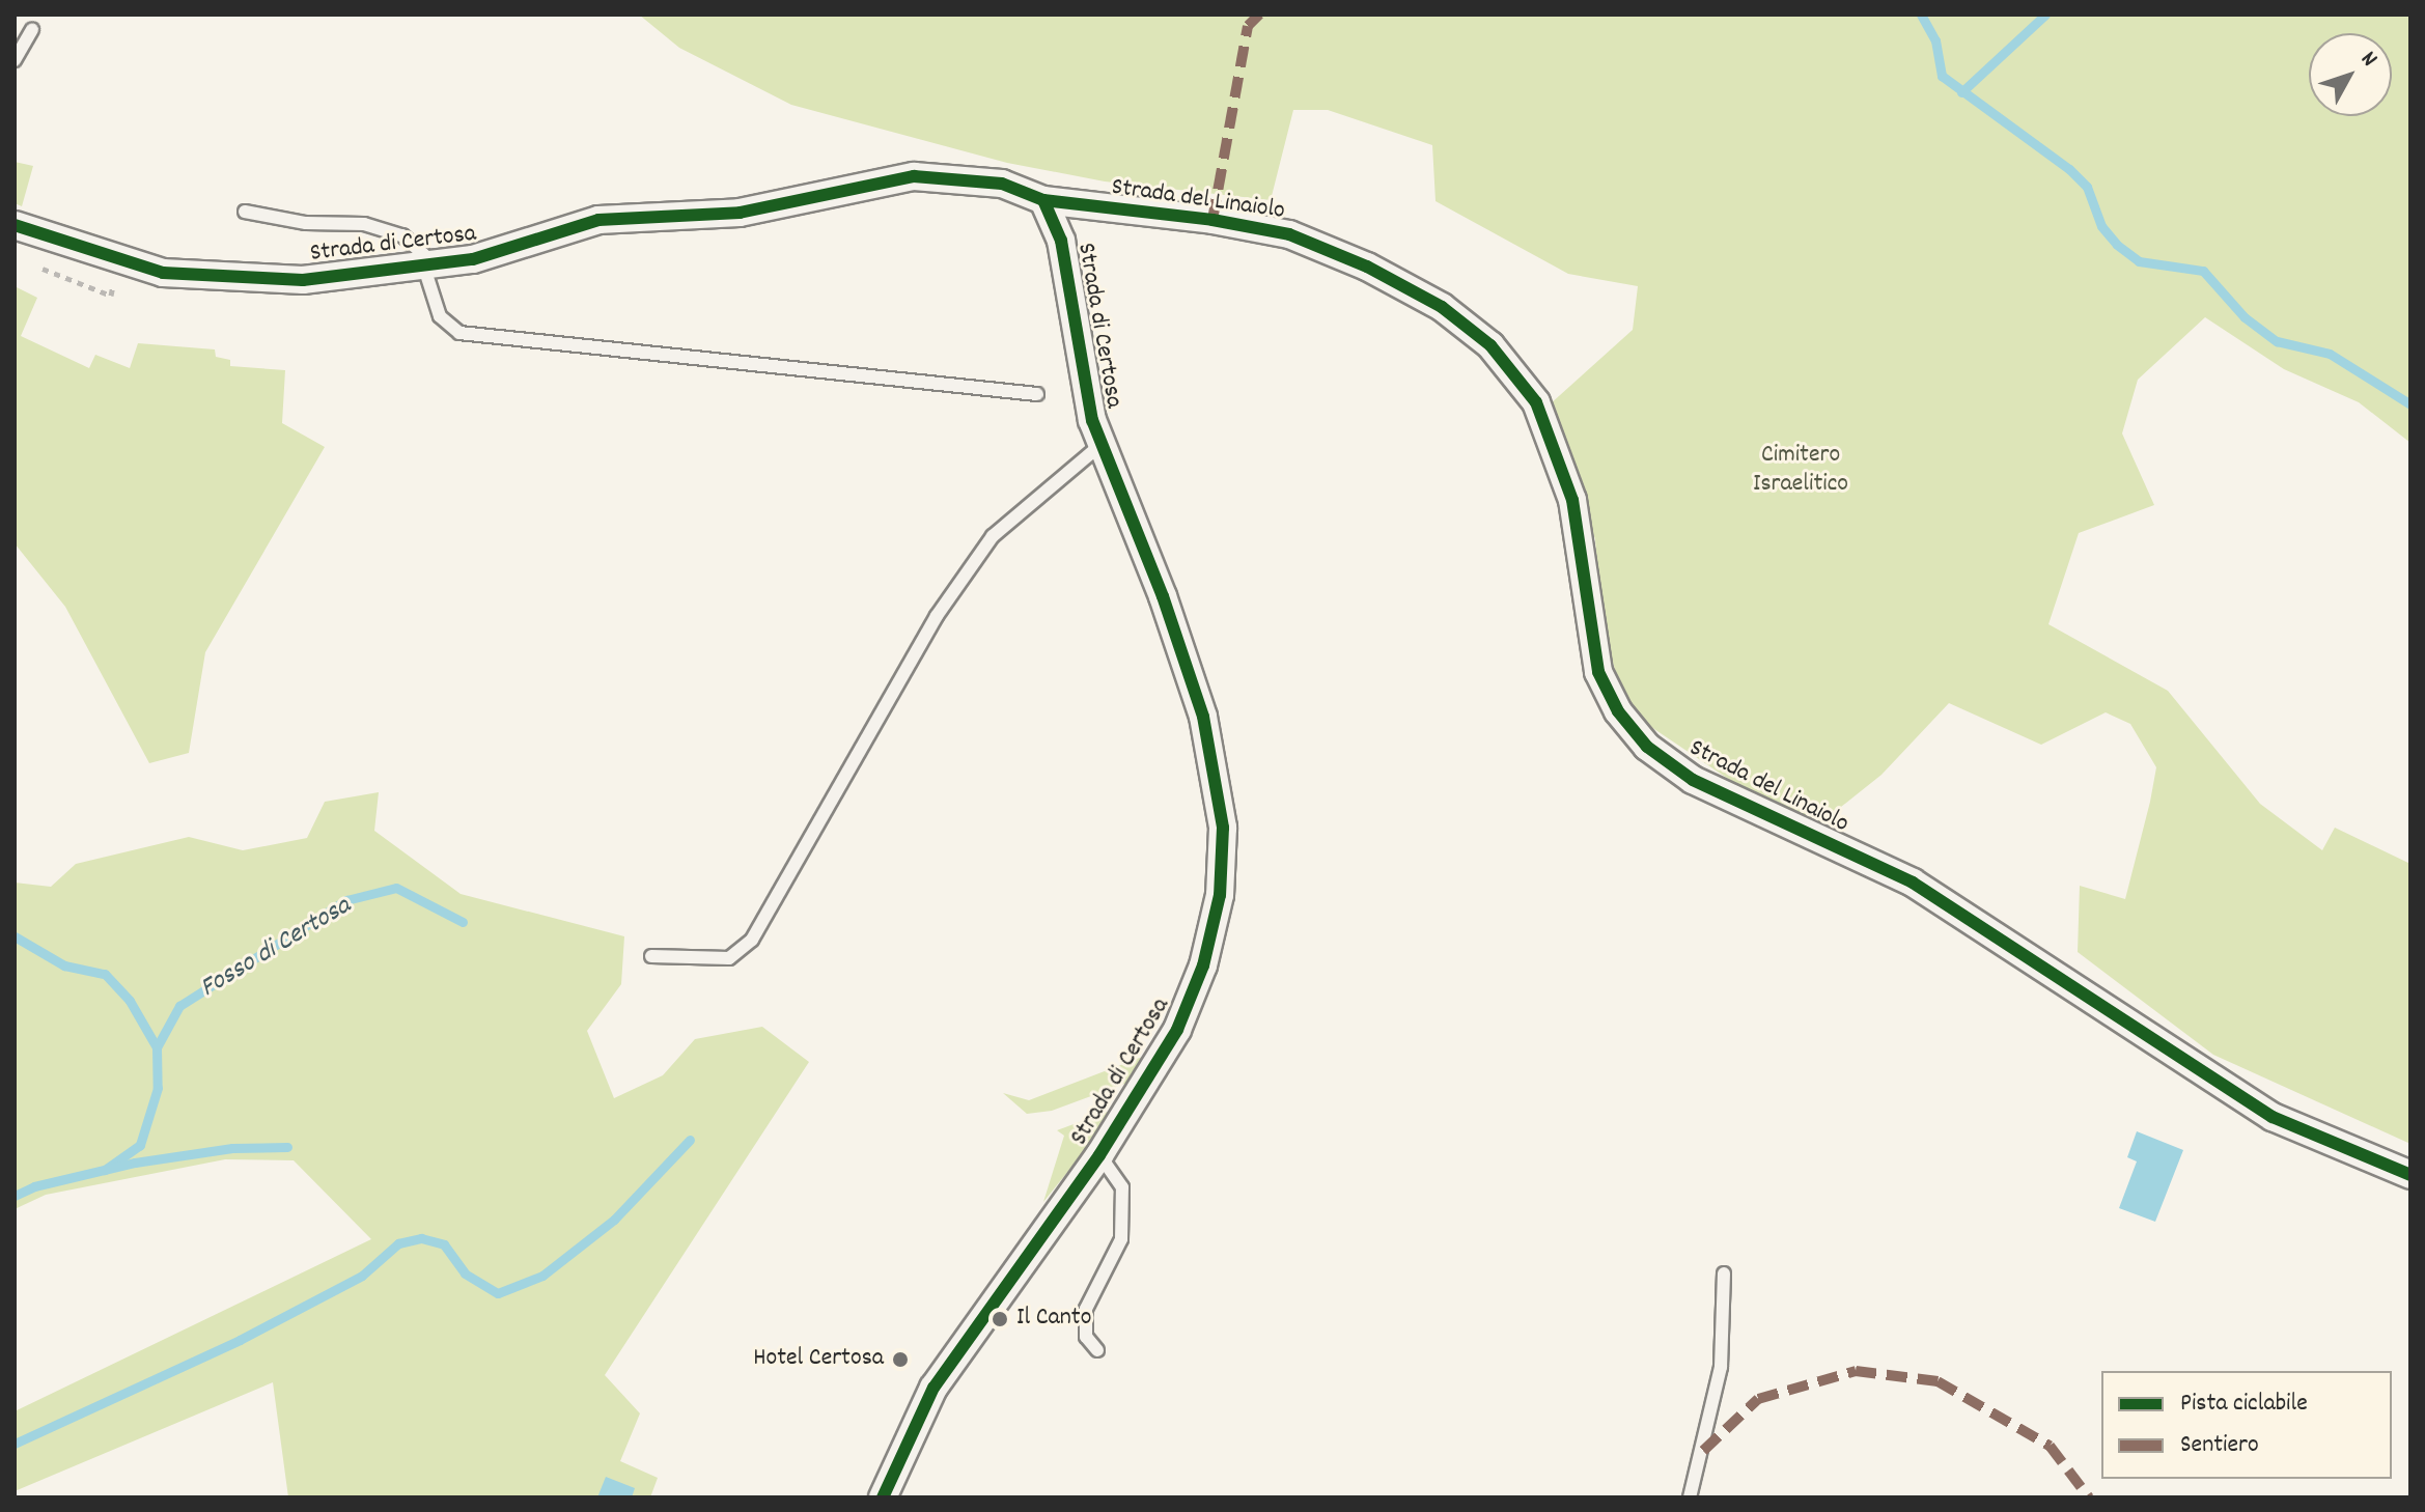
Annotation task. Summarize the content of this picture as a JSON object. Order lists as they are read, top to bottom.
{
  "streets": {
    "street": ["Strada del Linaiolo", "Strada di Certosa"]
  },
  "crossings": [
    ["Strada del Linaiolo", "Strada di Certosa"]
  ],
  "water": ["Fosso di Certosa"],
  "parks": ["Cimitero Israelitico"],
  "places": ["Il Canto", "Hotel Certosa"],
  "legend": ["Pista ciclabile", "Sentiero"],
  "north": "top right"
}
